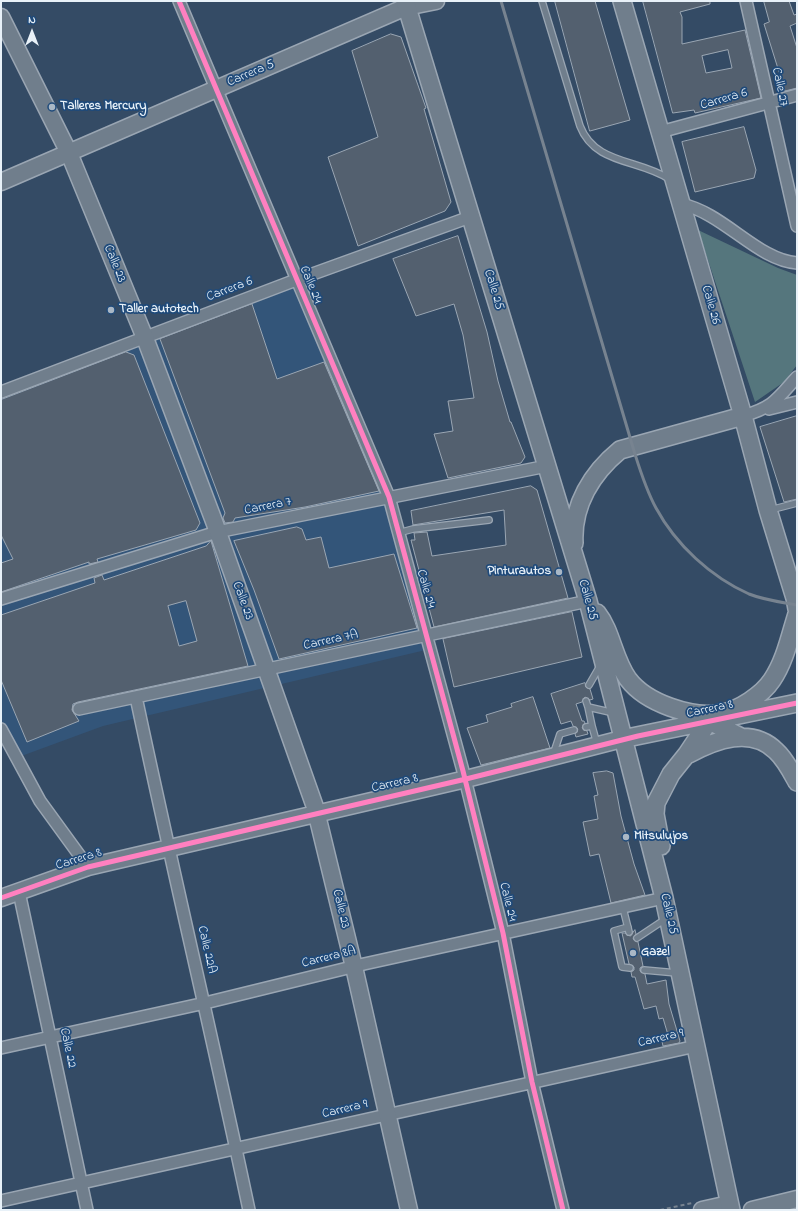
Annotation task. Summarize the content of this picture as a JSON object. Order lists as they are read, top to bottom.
{
  "streets": {
    "main road": [
      "Carrera 5",
      "Calle 23",
      "Calle 25",
      "Calle 26",
      "Carrera 8"
    ],
    "street": [
      "Calle 27",
      "Carrera 6",
      "Calle 24",
      "Carrera 7",
      "Carrera 7A",
      "Calle 22A",
      "Carrera 8A",
      "Carrera 9",
      "Calle 22"
    ]
  },
  "crossings": [
    ["Carrera 5", "Calle 23"],
    ["Carrera 5", "Calle 24"],
    ["Carrera 5", "Calle 25"],
    ["Calle 27", "Carrera 6"],
    ["Carrera 6", "Calle 23"],
    ["Carrera 6", "Calle 24"],
    ["Carrera 6", "Calle 25"],
    ["Carrera 6", "Calle 26"],
    ["Calle 23", "Carrera 7"],
    ["Calle 23", "Carrera 7A"],
    ["Calle 23", "Carrera 8"],
    ["Calle 23", "Carrera 8A"],
    ["Calle 23", "Carrera 9"],
    ["Calle 24", "Carrera 7"],
    ["Calle 24", "Carrera 7A"],
    ["Calle 24", "Carrera 8"],
    ["Calle 24", "Carrera 8A"],
    ["Calle 24", "Carrera 9"],
    ["Calle 25", "Carrera 7"],
    ["Calle 25", "Carrera 7A"],
    ["Calle 25", "Carrera 8"],
    ["Calle 25", "Carrera 8A"],
    ["Calle 25", "Carrera 9"],
    ["Carrera 7A", "Calle 22A"],
    ["Carrera 8", "Calle 22A"],
    ["Carrera 8", "Calle 22"],
    ["Calle 22A", "Carrera 8A"],
    ["Calle 22A", "Carrera 9"],
    ["Carrera 8A", "Calle 22"],
    ["Carrera 9", "Calle 22"]
  ],
  "places": [
    "Talleres Mercury",
    "Taller autotech",
    "Pinturautos",
    "Mitsulujos",
    "Gazel"
  ],
  "north": "top"
}
